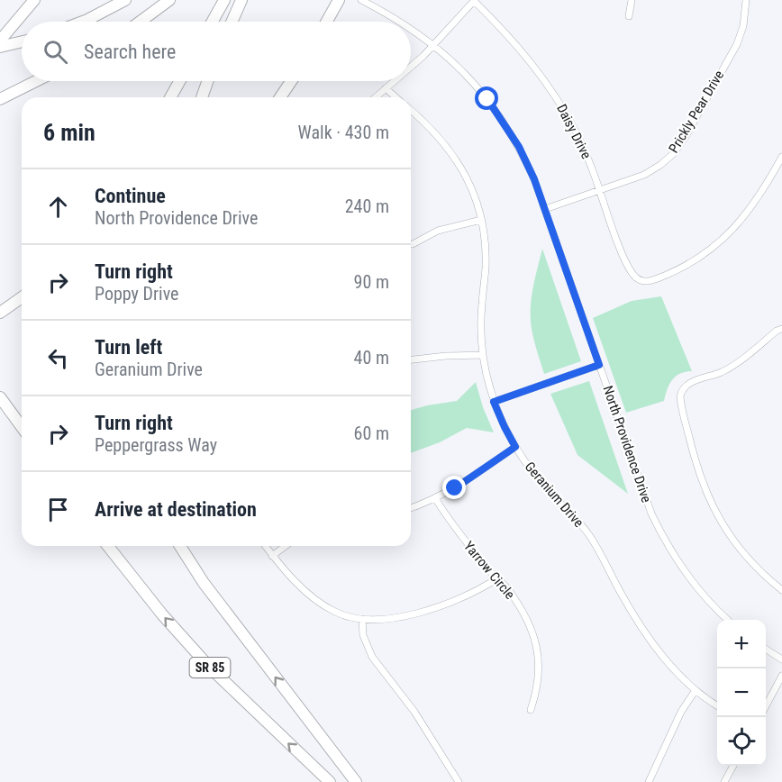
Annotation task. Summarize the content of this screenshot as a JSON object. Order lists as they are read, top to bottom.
{
  "streets": {
    "highway": ["SR 85"],
    "street": [
      "Prickly Pear Drive",
      "Daisy Drive",
      "North Providence Drive",
      "Geranium Drive",
      "Yarrow Circle"
    ]
  },
  "crossings": [
    ["Prickly Pear Drive", "Daisy Drive"],
    ["Prickly Pear Drive", "North Providence Drive"]
  ],
  "page": {
    "search": "Search here",
    "heading": ["6 min", "Walk · 430 m"],
    "list": [
      ["Continue", "North Providence Drive", "240 m"],
      ["Turn right", "Poppy Drive", "90 m"],
      ["Turn left", "Geranium Drive", "40 m"],
      ["Turn right", "Peppergrass Way", "60 m"],
      "Arrive at destination"
    ],
    "map_buttons": ["+", "−"]
  }
}
